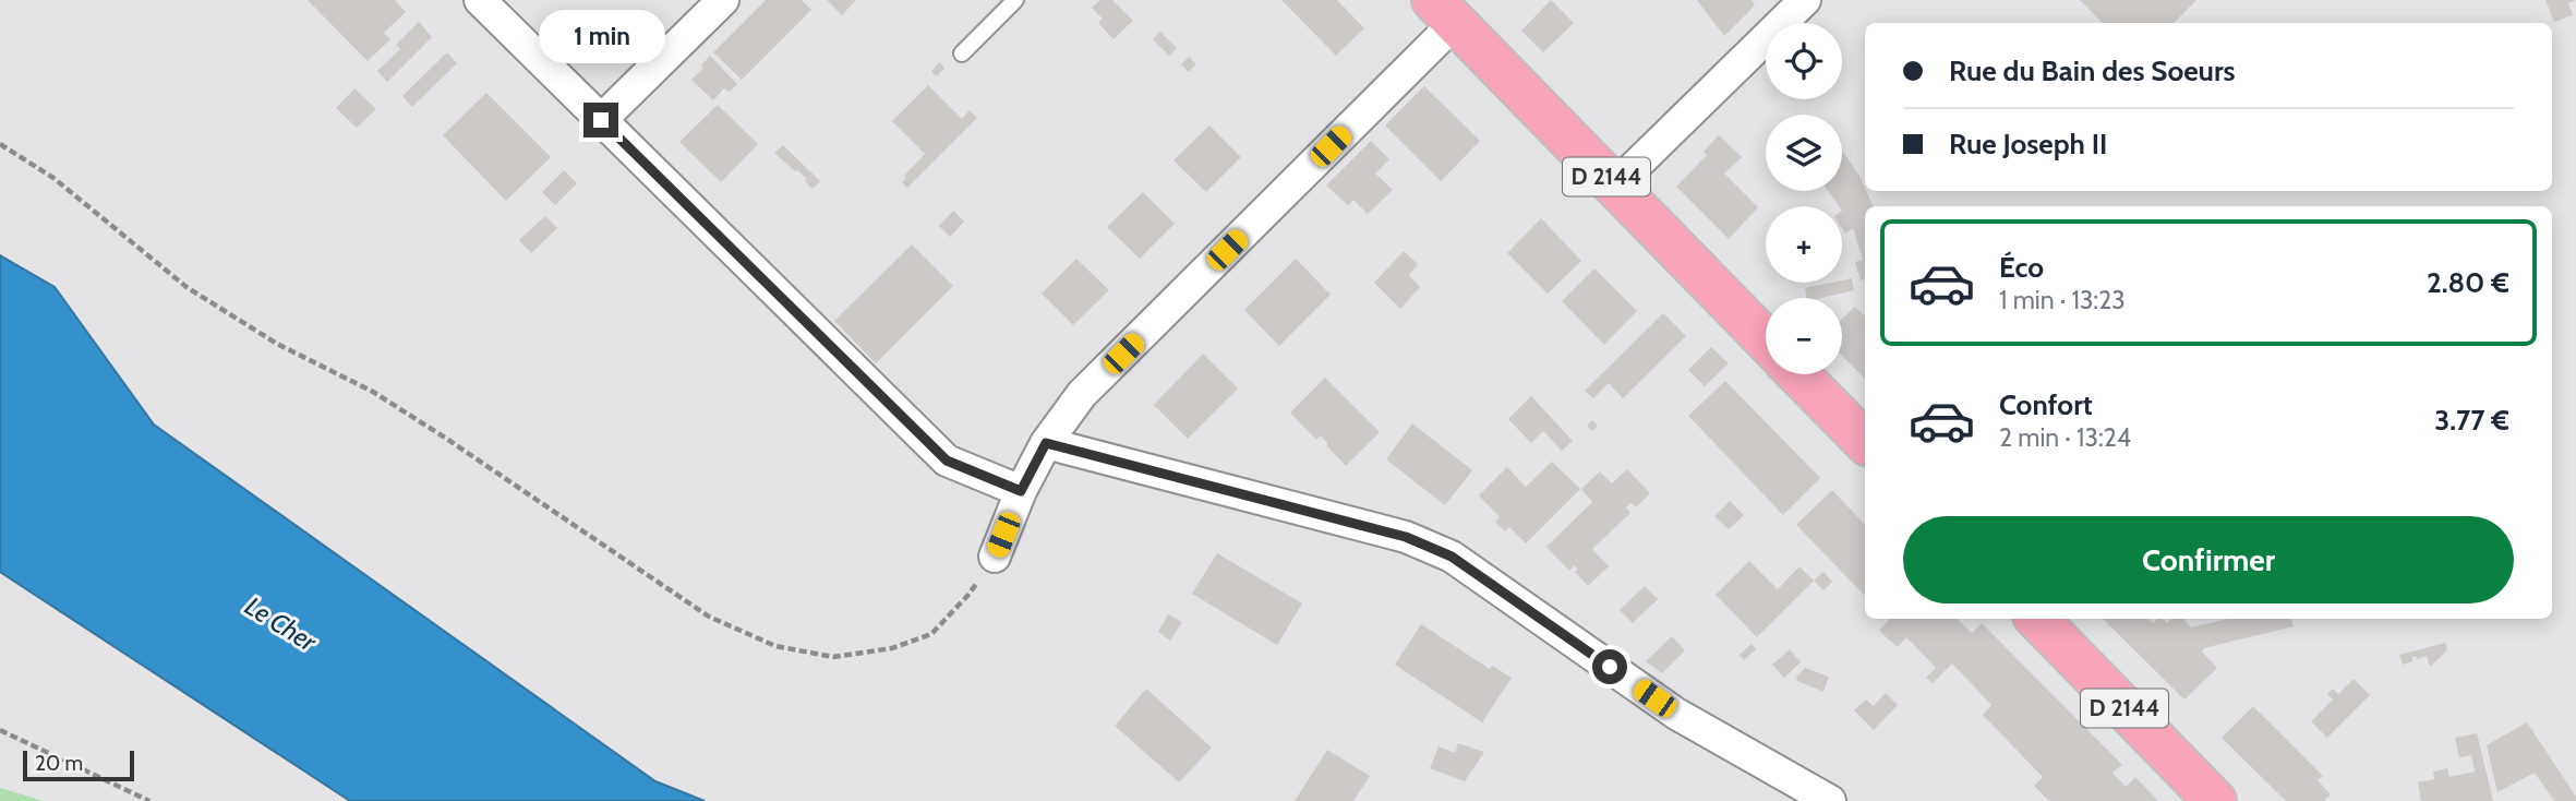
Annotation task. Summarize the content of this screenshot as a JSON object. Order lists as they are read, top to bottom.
{
  "streets": {
    "main road": ["D 2144"]
  },
  "water": ["Le Cher"],
  "scale_bar": "20 m",
  "page": {
    "bubble": "1 min",
    "map_buttons": ["+", "−"],
    "banner": ["Rue du Bain des Soeurs", "Rue Joseph II"],
    "list": [
      {
        "name": "Éco",
        "note": "1 min · 13:23",
        "value": "2.80 €"
      },
      {
        "name": "Confort",
        "note": "2 min · 13:24",
        "value": "3.77 €"
      }
    ],
    "buttons": "Confirmer",
    "scale": "20 m"
  }
}
